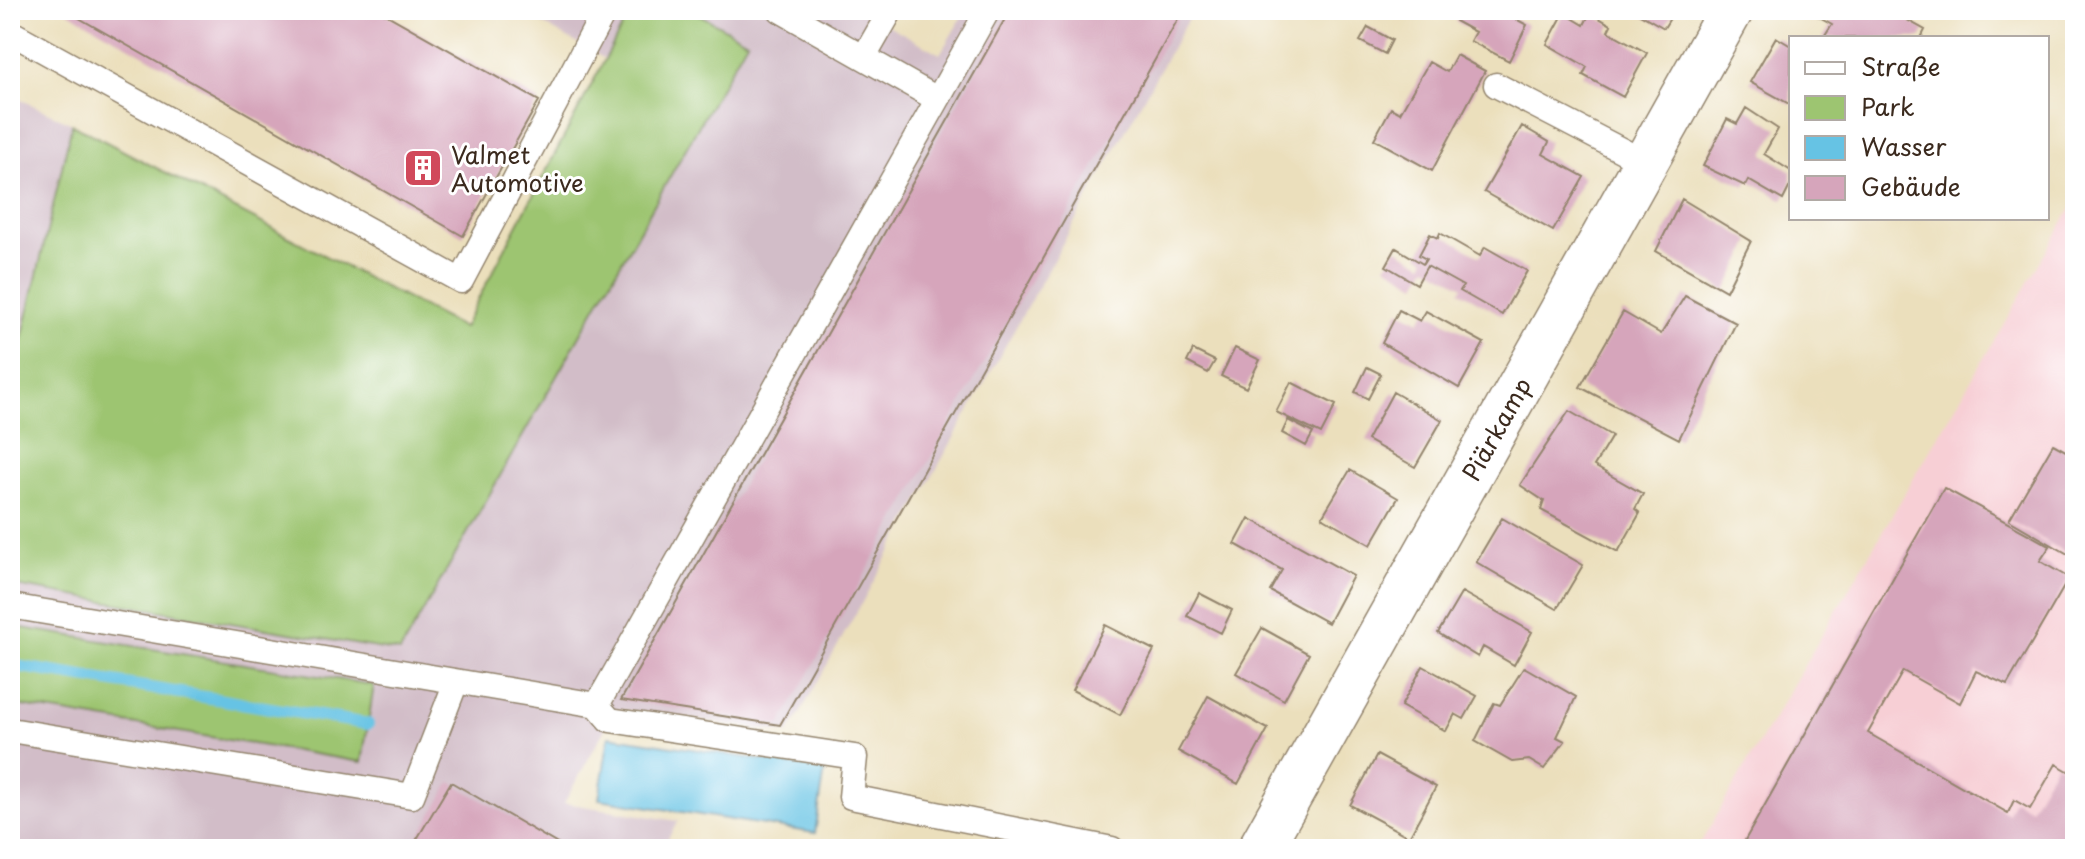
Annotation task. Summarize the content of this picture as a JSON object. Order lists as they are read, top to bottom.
{
  "streets": {
    "street": ["Piärkamp"]
  },
  "places": {
    "building": ["Valmet Automotive"]
  },
  "legend": [
    "Straße",
    "Park",
    "Wasser",
    "Gebäude"
  ]
}
